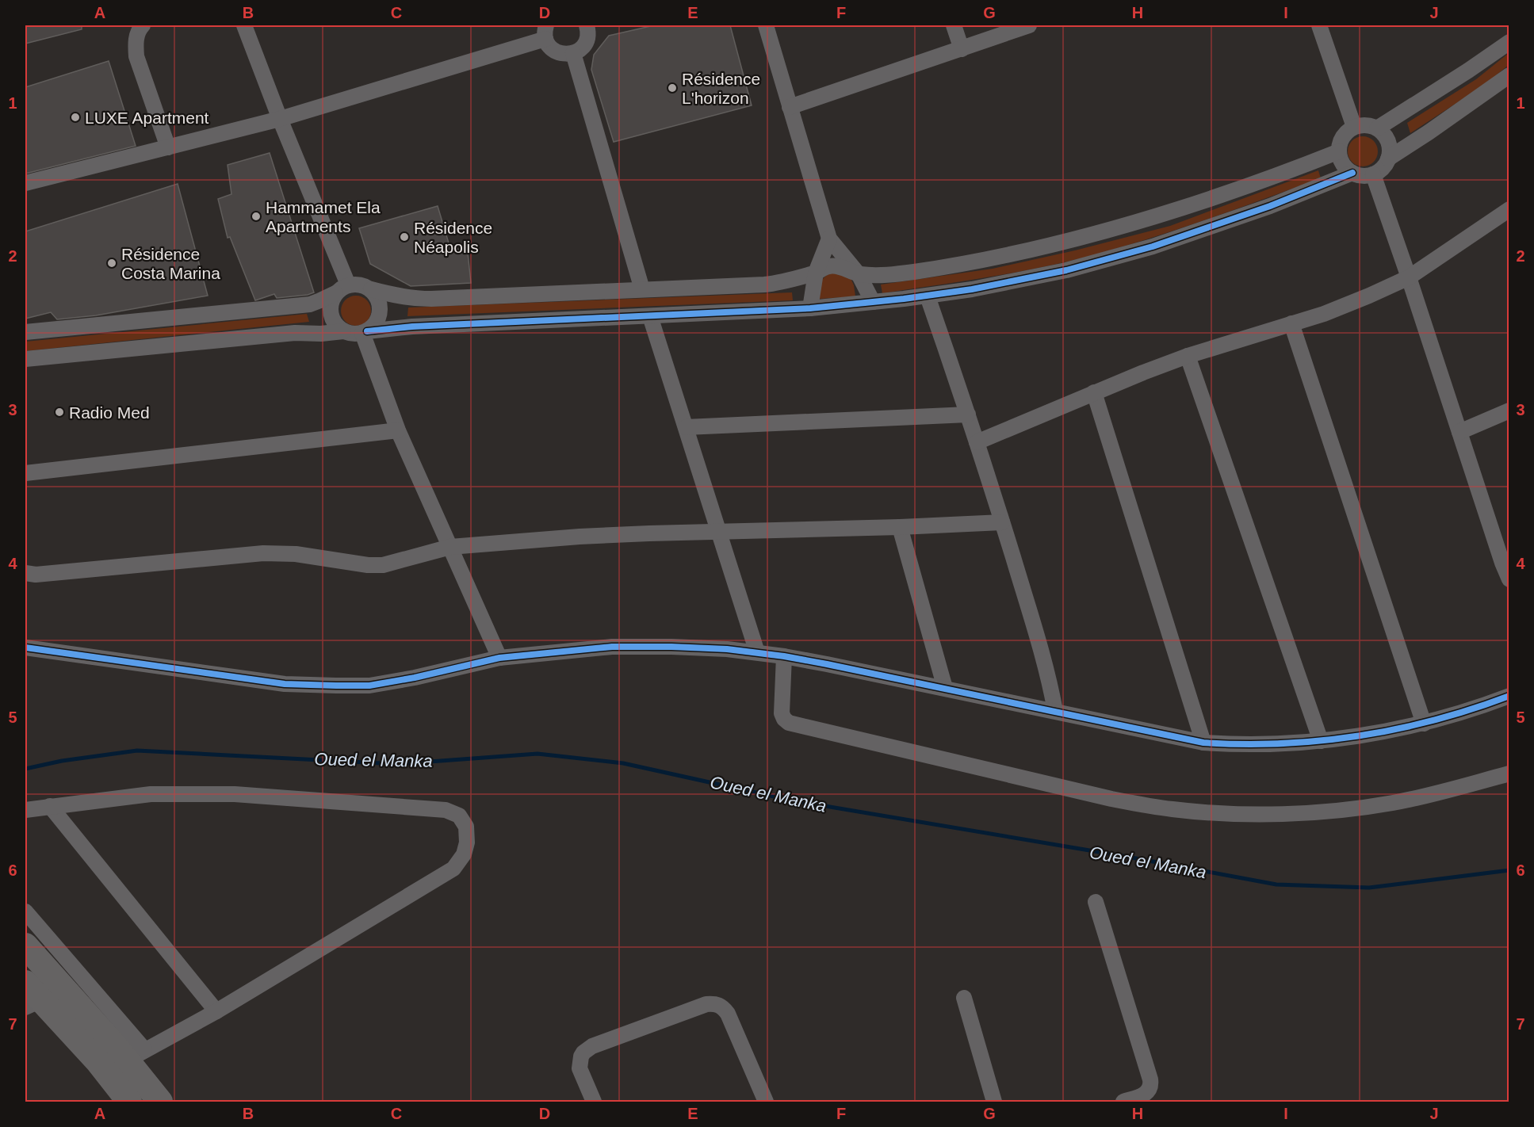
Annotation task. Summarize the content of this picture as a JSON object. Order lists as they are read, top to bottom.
{
  "water": ["Oued el Manka"],
  "places": [
    "Résidence L'horizon",
    "LUXE Apartment",
    "Hammamet Ela Apartments",
    "Résidence Néapolis",
    "Résidence Costa Marina",
    "Radio Med"
  ],
  "grid": {
    "columns": [
      "A",
      "B",
      "C",
      "D",
      "E",
      "F",
      "G",
      "H",
      "I",
      "J"
    ],
    "rows": [
      "1",
      "2",
      "3",
      "4",
      "5",
      "6",
      "7"
    ]
  }
}
